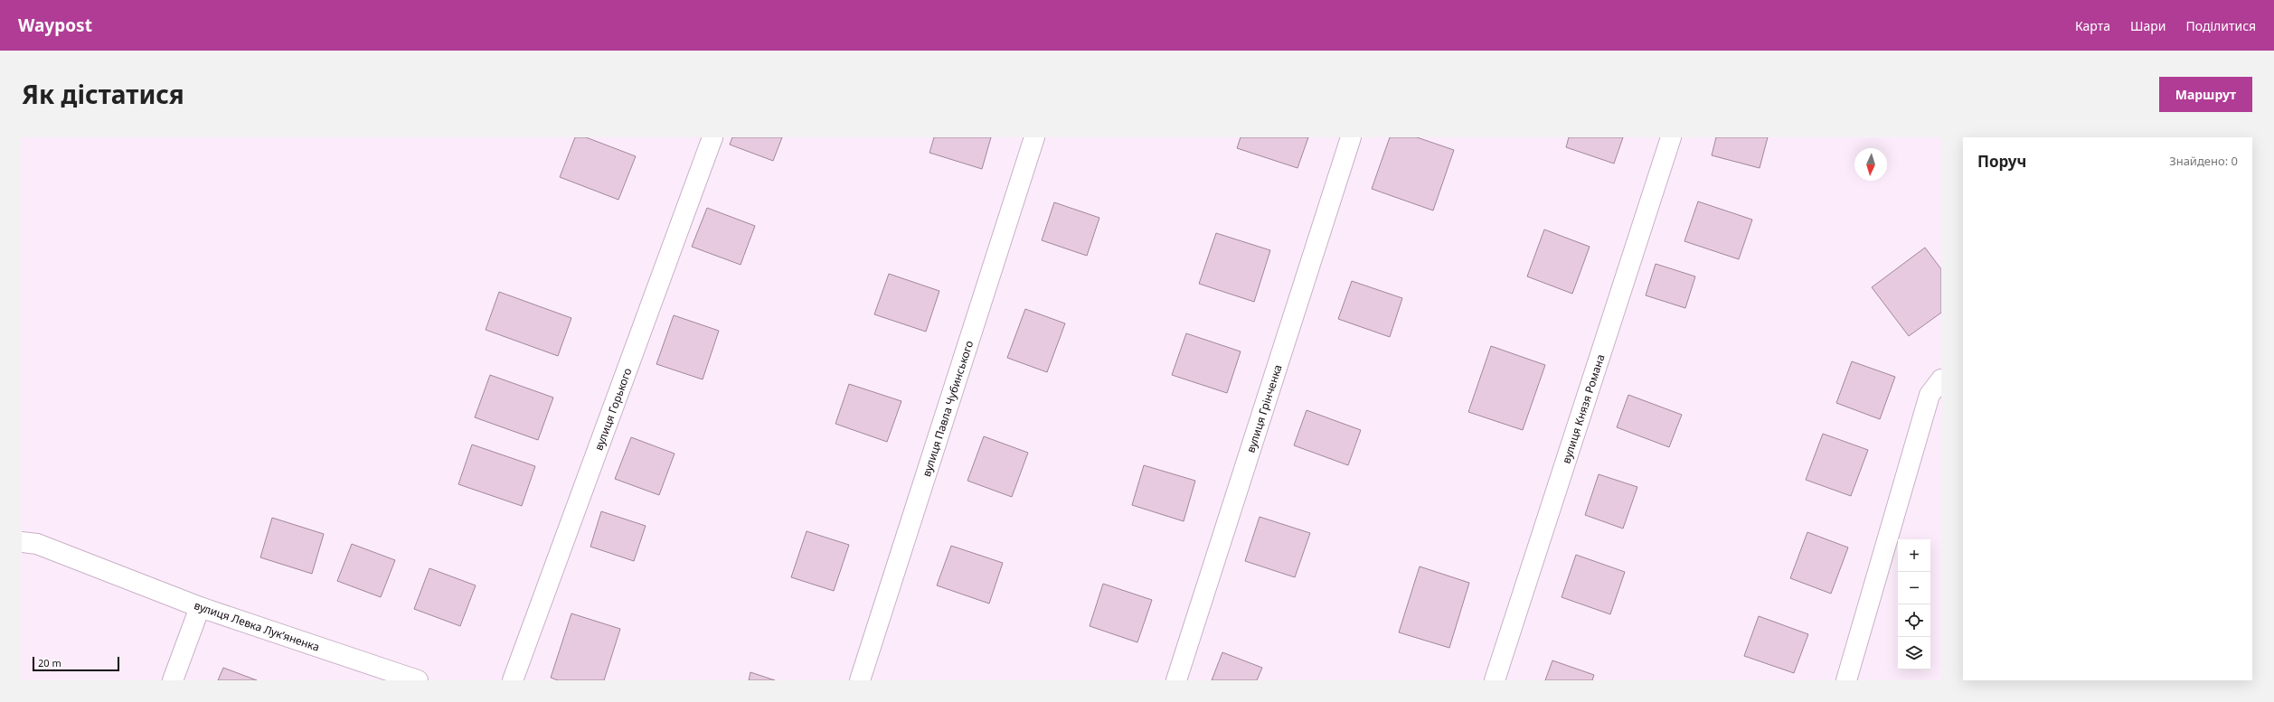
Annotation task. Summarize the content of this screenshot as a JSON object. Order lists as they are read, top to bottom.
{
  "streets": {
    "street": [
      "вулиця Горького",
      "вулиця Павла Чубинського",
      "вулиця Грінченка",
      "вулиця Князя Романа",
      "вулиця Левка Лукʼяненка"
    ]
  },
  "scale_bar": "20 m",
  "north": "bottom",
  "page": {
    "header": "Waypost",
    "nav": ["Карта", "Шари", "Поділитися"],
    "title": "Як дістатися",
    "buttons": "Маршрут",
    "heading": ["Поруч", "Знайдено: 0"],
    "map_buttons": ["+", "−"],
    "scale": "20 m"
  }
}
